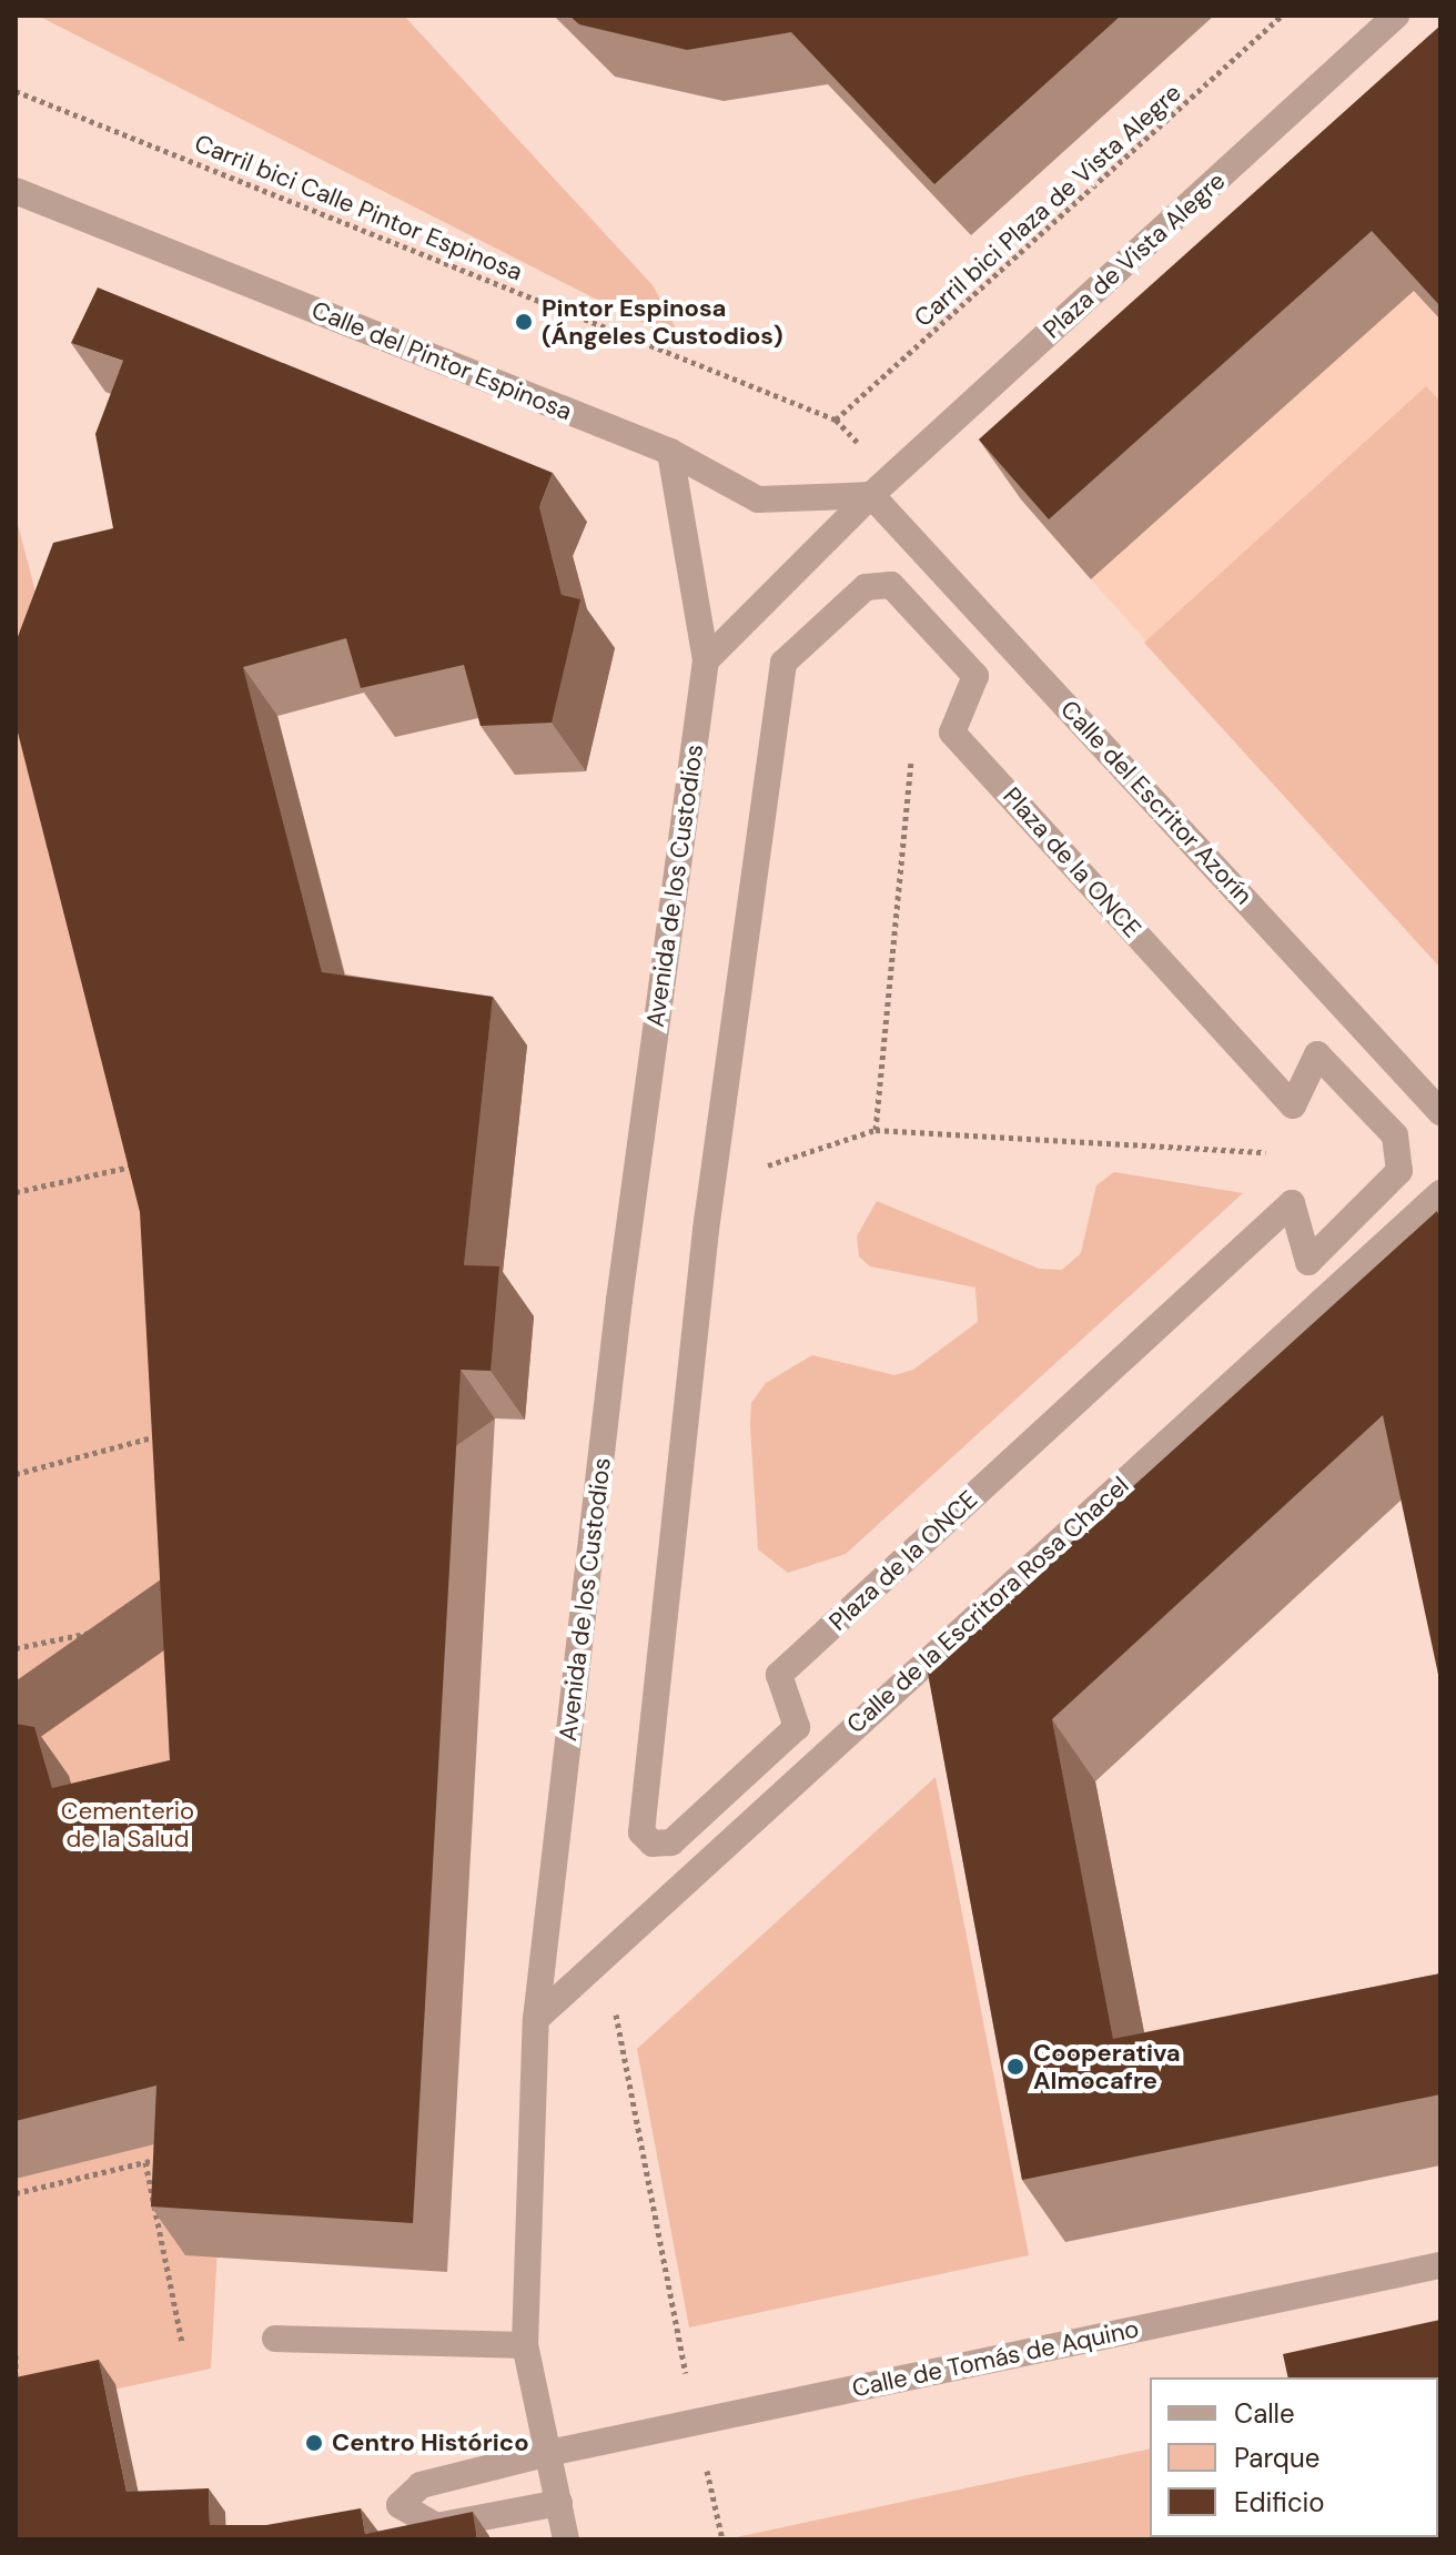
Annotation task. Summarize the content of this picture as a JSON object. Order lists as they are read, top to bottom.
{
  "streets": {
    "street": [
      "Plaza de Vista Alegre",
      "Calle del Pintor Espinosa",
      "Calle del Escritor Azorín",
      "Plaza de la ONCE",
      "Avenida de los Custodios",
      "Calle de la Escritora Rosa Chacel",
      "Calle de Tomás de Aquino"
    ],
    "path": ["Carril bici Plaza de Vista Alegre", "Carril bici Calle Pintor Espinosa"]
  },
  "crossings": [
    ["Carril bici Plaza de Vista Alegre", "Carril bici Calle Pintor Espinosa"],
    ["Plaza de Vista Alegre", "Calle del Pintor Espinosa"],
    ["Plaza de Vista Alegre", "Calle del Escritor Azorín"],
    ["Calle del Pintor Espinosa", "Calle del Escritor Azorín"],
    ["Calle del Pintor Espinosa", "Avenida de los Custodios"],
    ["Avenida de los Custodios", "Calle de la Escritora Rosa Chacel"],
    ["Avenida de los Custodios", "Calle de Tomás de Aquino"]
  ],
  "parks": ["Cementerio de la Salud"],
  "places": ["Pintor Espinosa (Ángeles Custodios)", "Cooperativa Almocafre", "Centro Histórico"],
  "legend": ["Calle", "Parque", "Edificio"]
}
